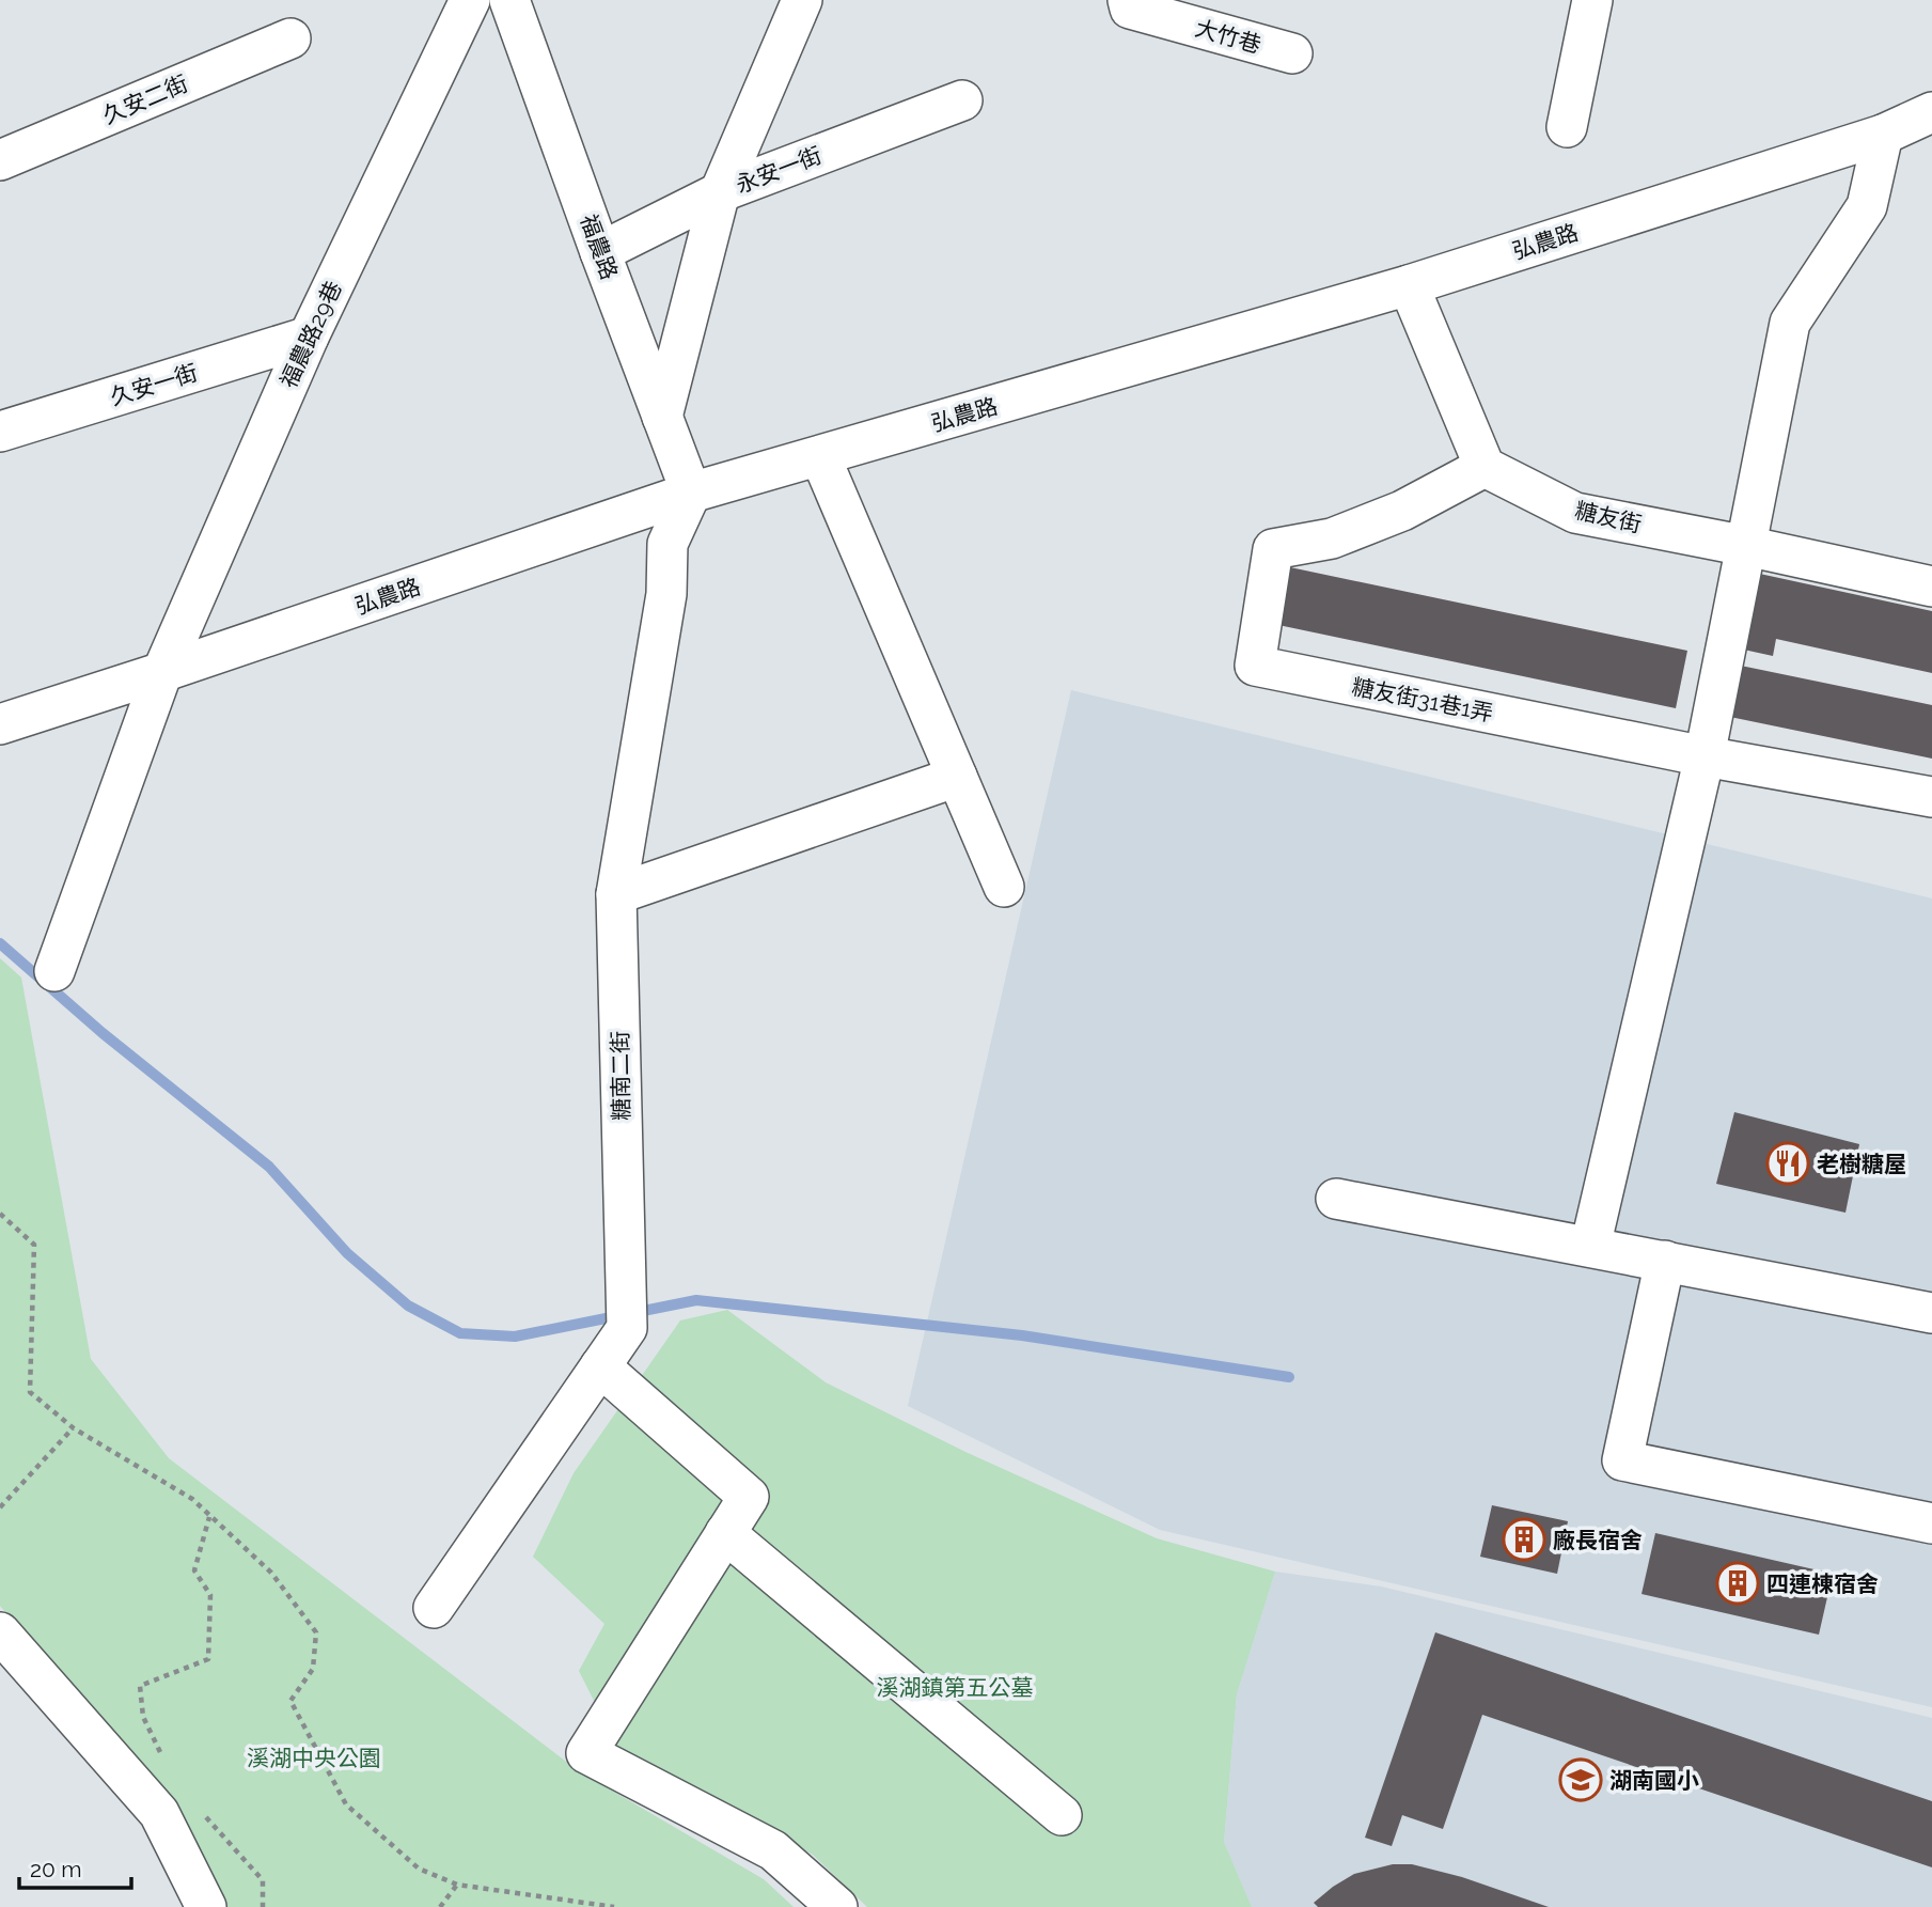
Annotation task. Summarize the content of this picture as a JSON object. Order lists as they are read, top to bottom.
{
  "streets": {
    "street": [
      "大竹巷",
      "久安二街",
      "永安一街",
      "弘農路",
      "福農路",
      "福農路29巷",
      "久安一街",
      "糖友街",
      "糖友街31巷1弄",
      "糖南二街"
    ]
  },
  "crossings": [
    ["永安一街", "福農路"],
    ["弘農路", "福農路"],
    ["弘農路", "福農路29巷"],
    ["弘農路", "糖南二街"],
    ["福農路", "糖南二街"],
    ["福農路29巷", "久安一街"],
    ["糖友街", "糖友街31巷1弄"]
  ],
  "parks": ["溪湖鎮第五公墓", "溪湖中央公園"],
  "places": {
    "restaurant": ["老樹糖屋"],
    "building": ["廠長宿舍", "四連棟宿舍"],
    "school or university": ["湖南國小"]
  },
  "scale_bar": "20 m"
}
